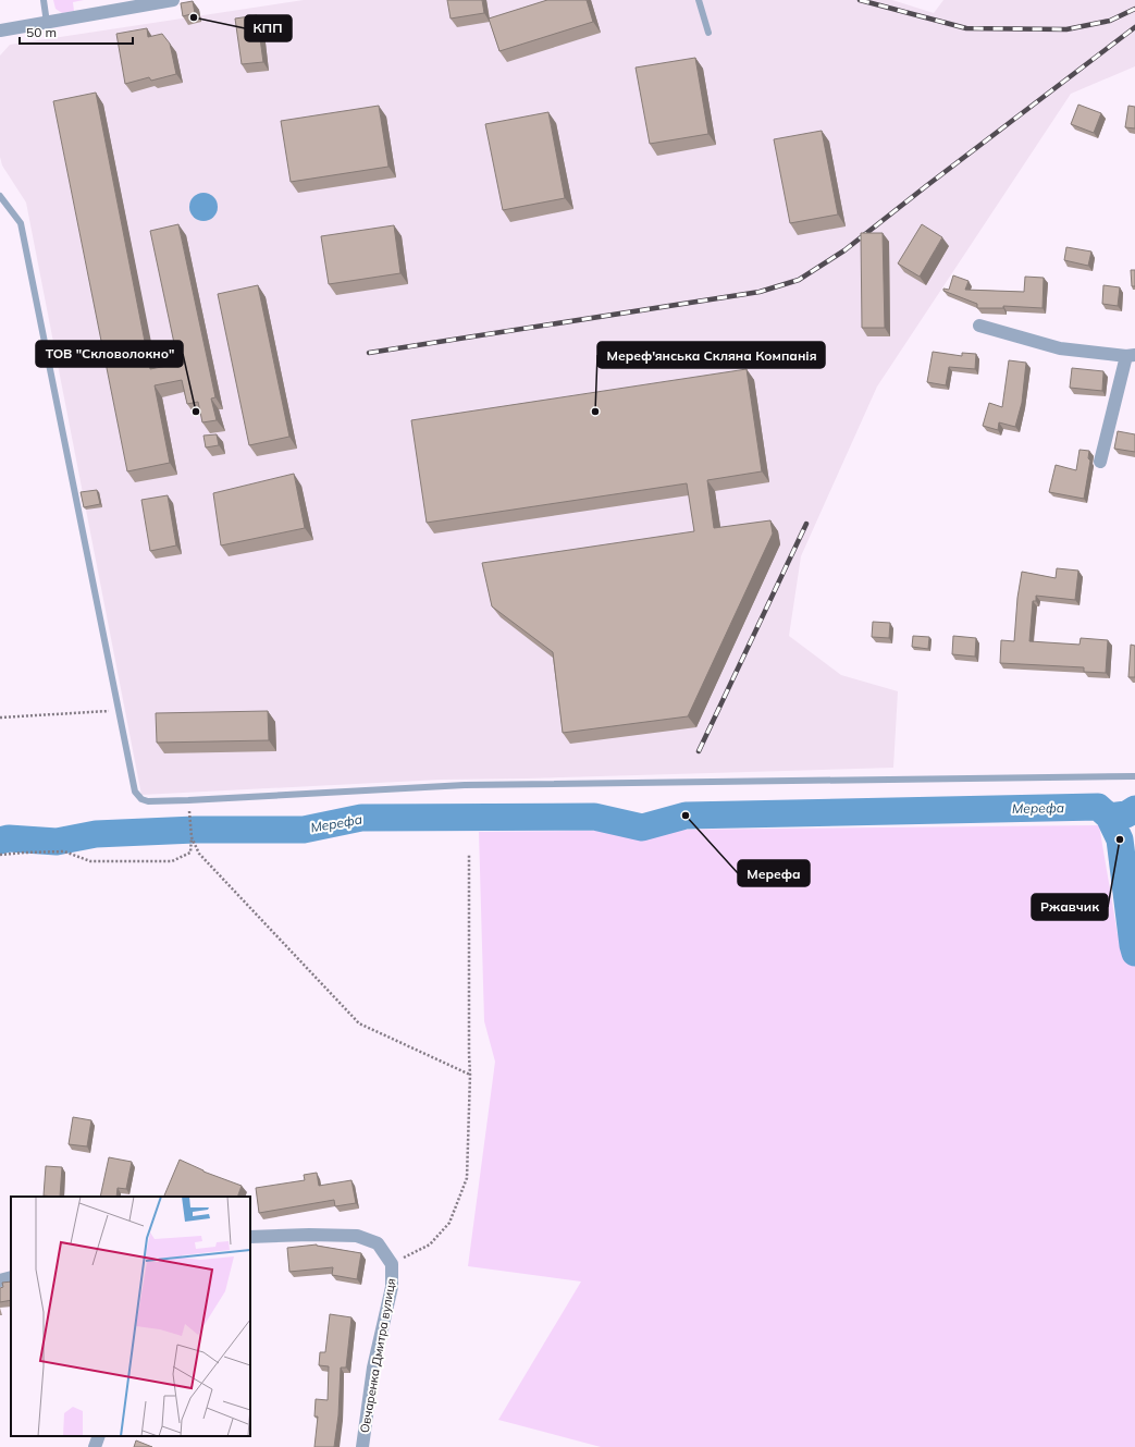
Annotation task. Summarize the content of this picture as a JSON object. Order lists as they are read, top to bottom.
{
  "streets": {
    "street": ["Овчаренка Дмитра вулиця"]
  },
  "water": ["Мерефа"],
  "places": [
    "КПП",
    "ТОВ \"Скловолокно\"",
    "Мереф'янська Скляна Компанія",
    "Мерефа",
    "Ржавчик"
  ],
  "scale_bar": "50 m"
}
